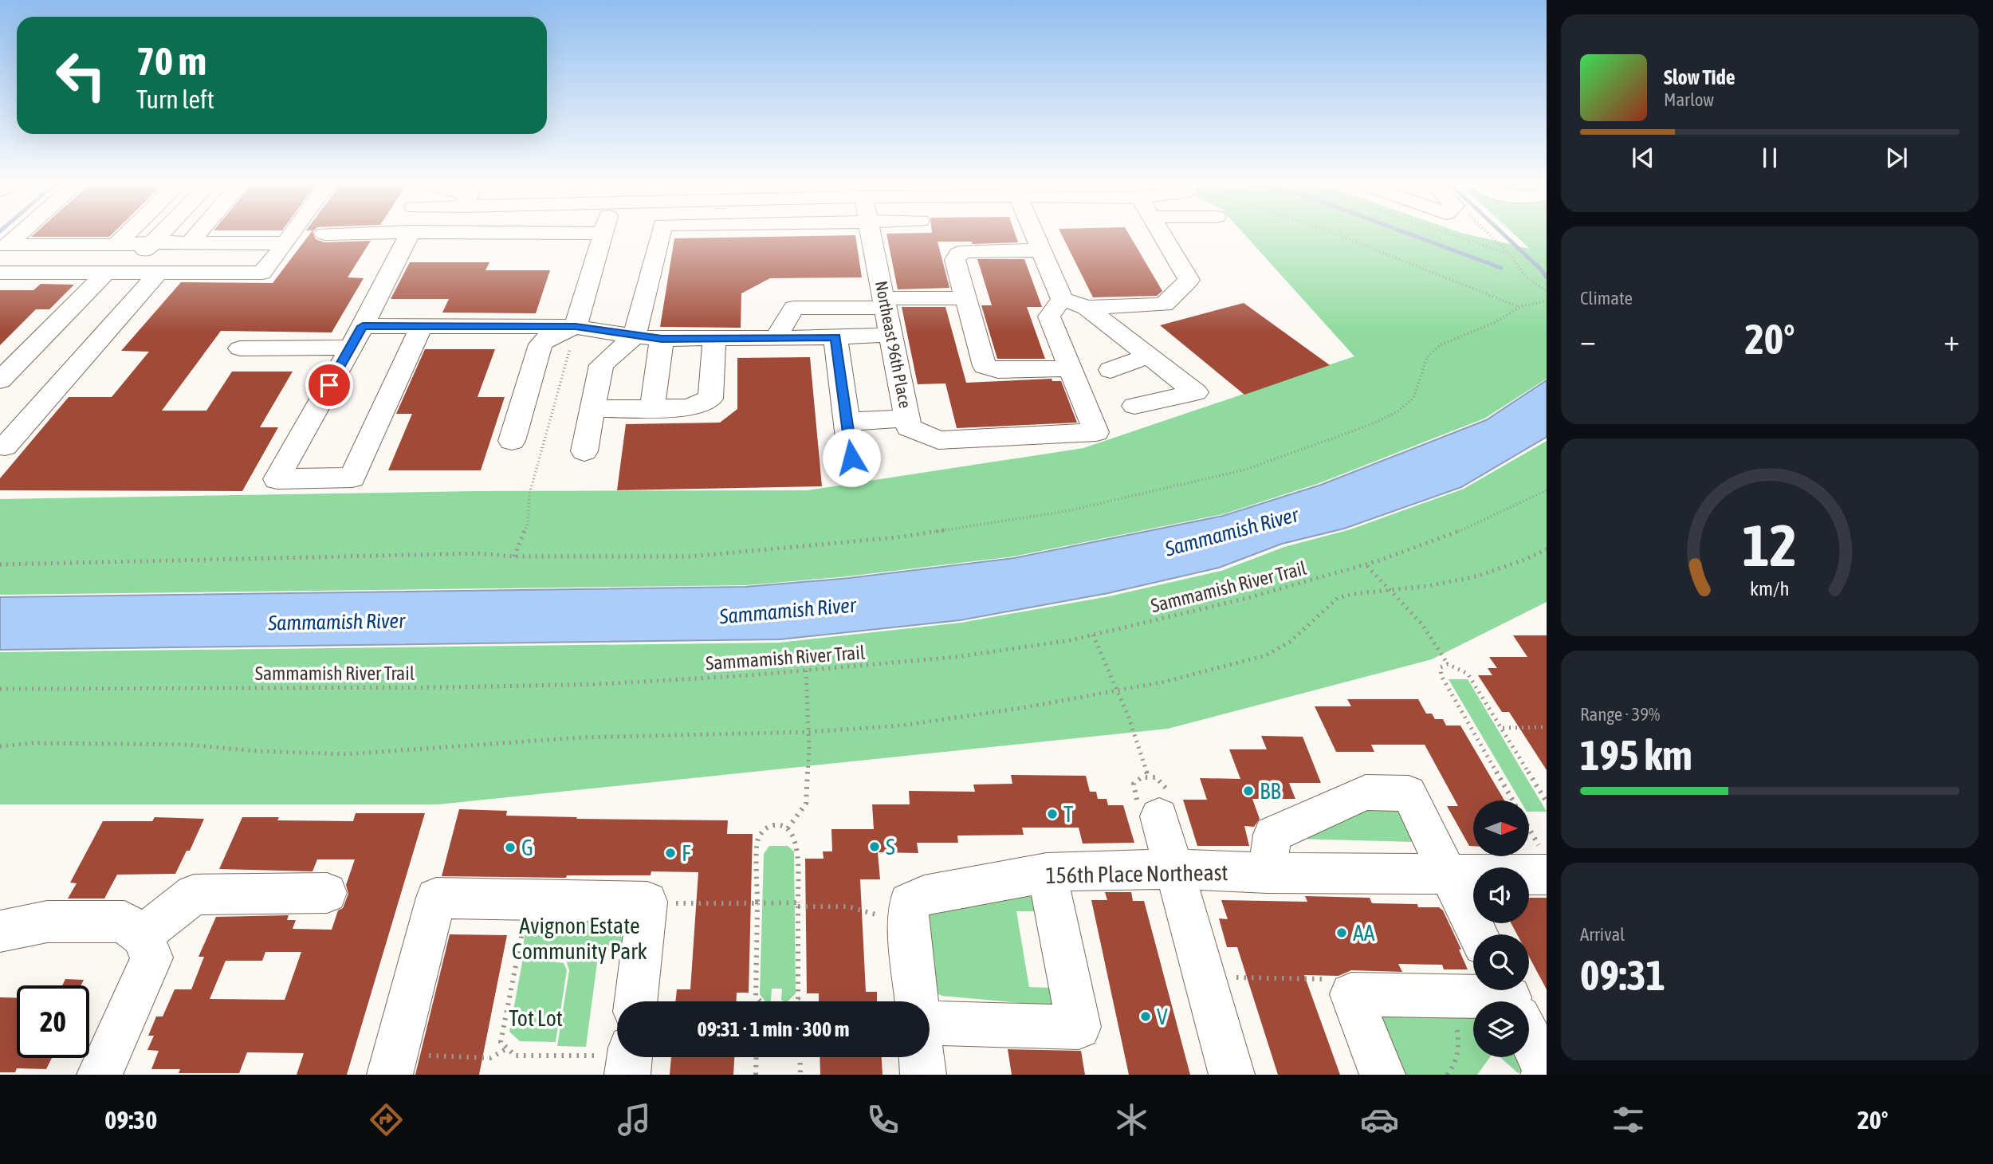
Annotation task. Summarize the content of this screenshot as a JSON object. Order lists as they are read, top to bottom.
{
  "streets": {
    "street": ["Northeast 96th Place", "156th Place Northeast"],
    "path": ["Sammamish River Trail"]
  },
  "water": ["Sammamish River"],
  "parks": ["Avignon Estate Community Park", "Tot Lot"],
  "places": [
    "BB",
    "T",
    "S",
    "G",
    "F",
    "AA",
    "V"
  ],
  "north": "right",
  "page": {
    "turn": ["70 m", "Turn left"],
    "song": ["Slow Tide", "Marlow"],
    "tile": [
      "Climate",
      ["Range · 39%", "195 km"],
      ["Arrival", "09:31"]
    ],
    "heat": ["−", "20°", "+"],
    "limit": "20",
    "trip": "09:31 · 1 min · 300 m",
    "tabs": ["09:30", "20°"],
    "gauge": ["12", "km/h"]
  }
}
